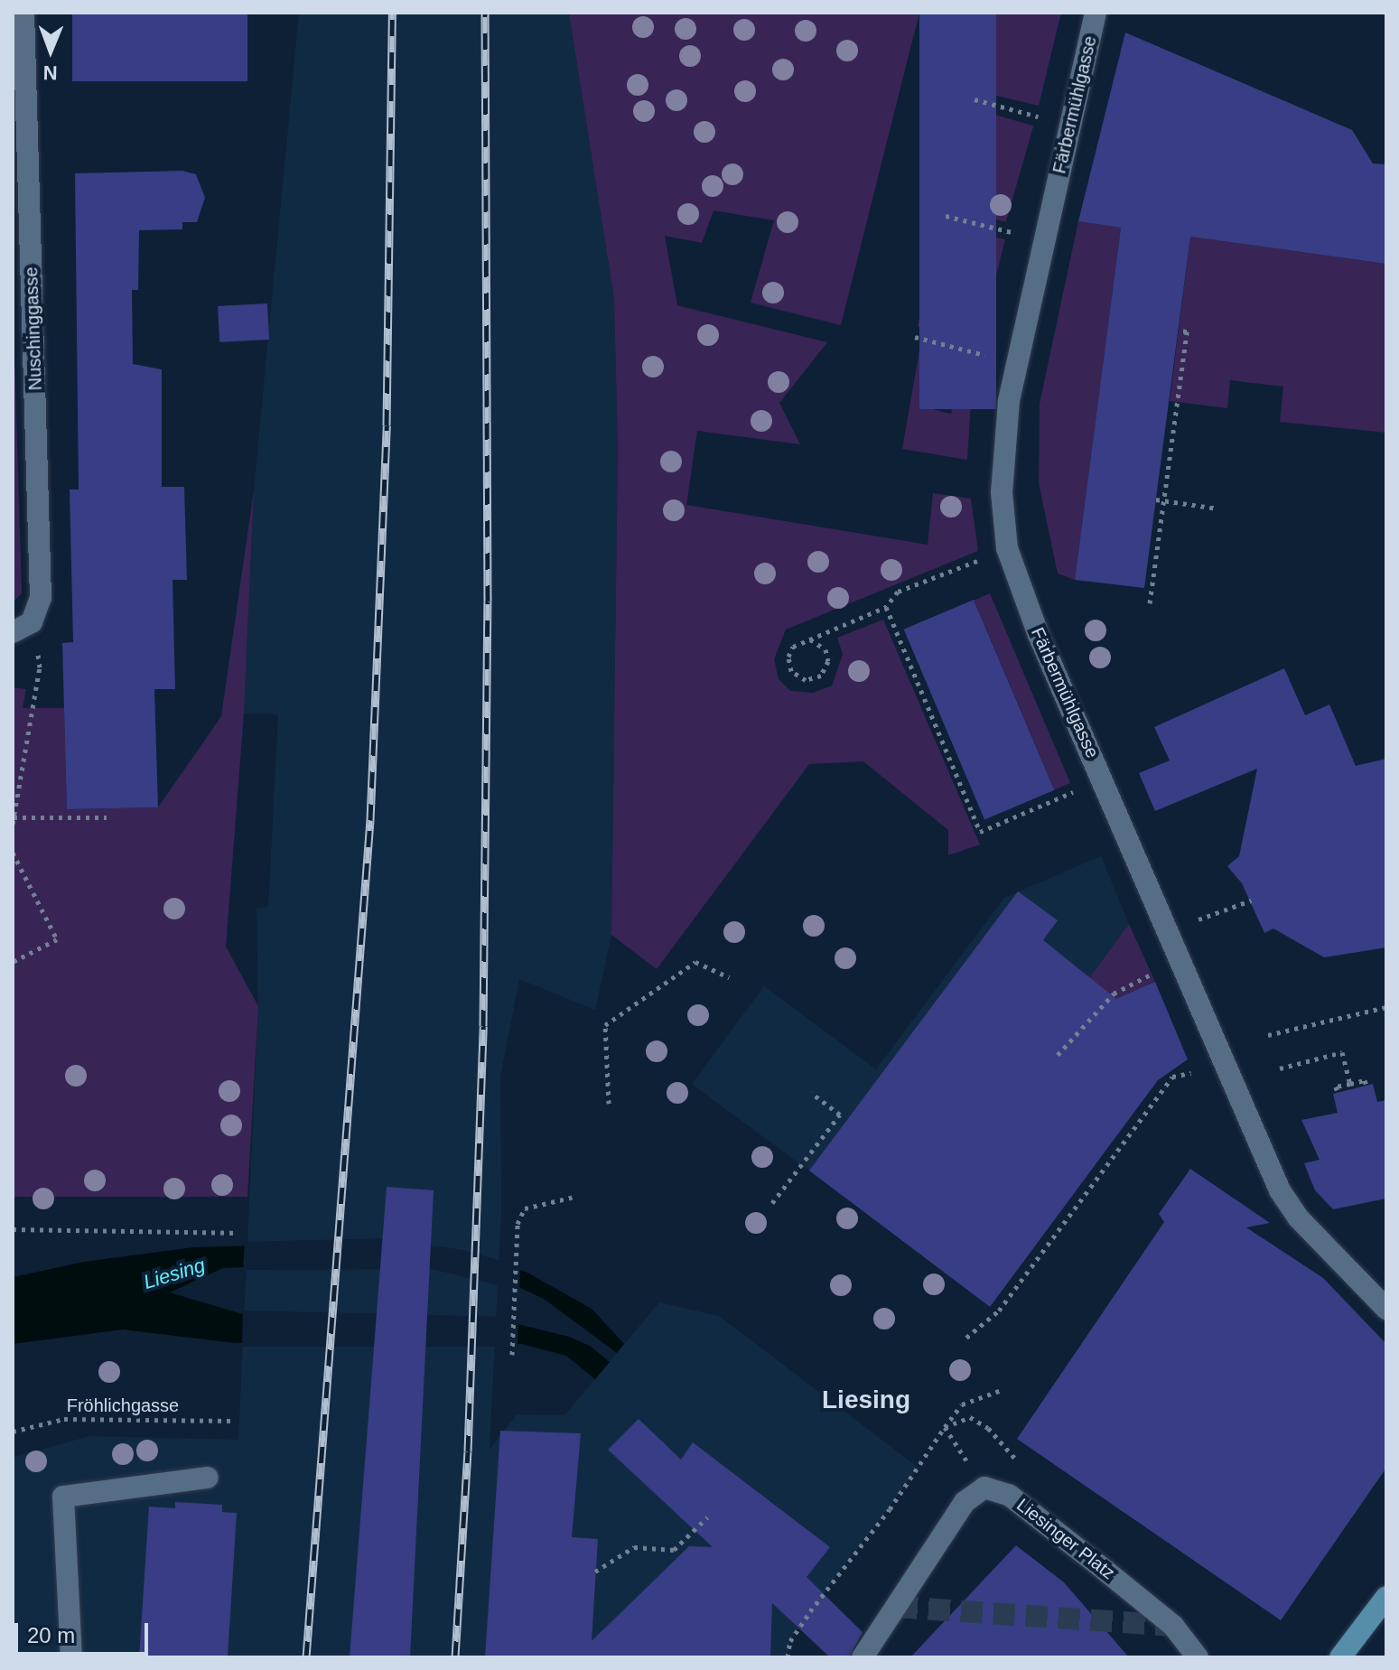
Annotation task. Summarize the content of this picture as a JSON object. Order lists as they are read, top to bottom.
{
  "streets": {
    "street": ["Färbermühlgasse", "Nuschinggasse", "Liesinger Platz"],
    "path": ["Fröhlichgasse"]
  },
  "districts": ["Liesing"],
  "water": ["Liesing"],
  "scale_bar": "20 m",
  "north": "bottom"
}
